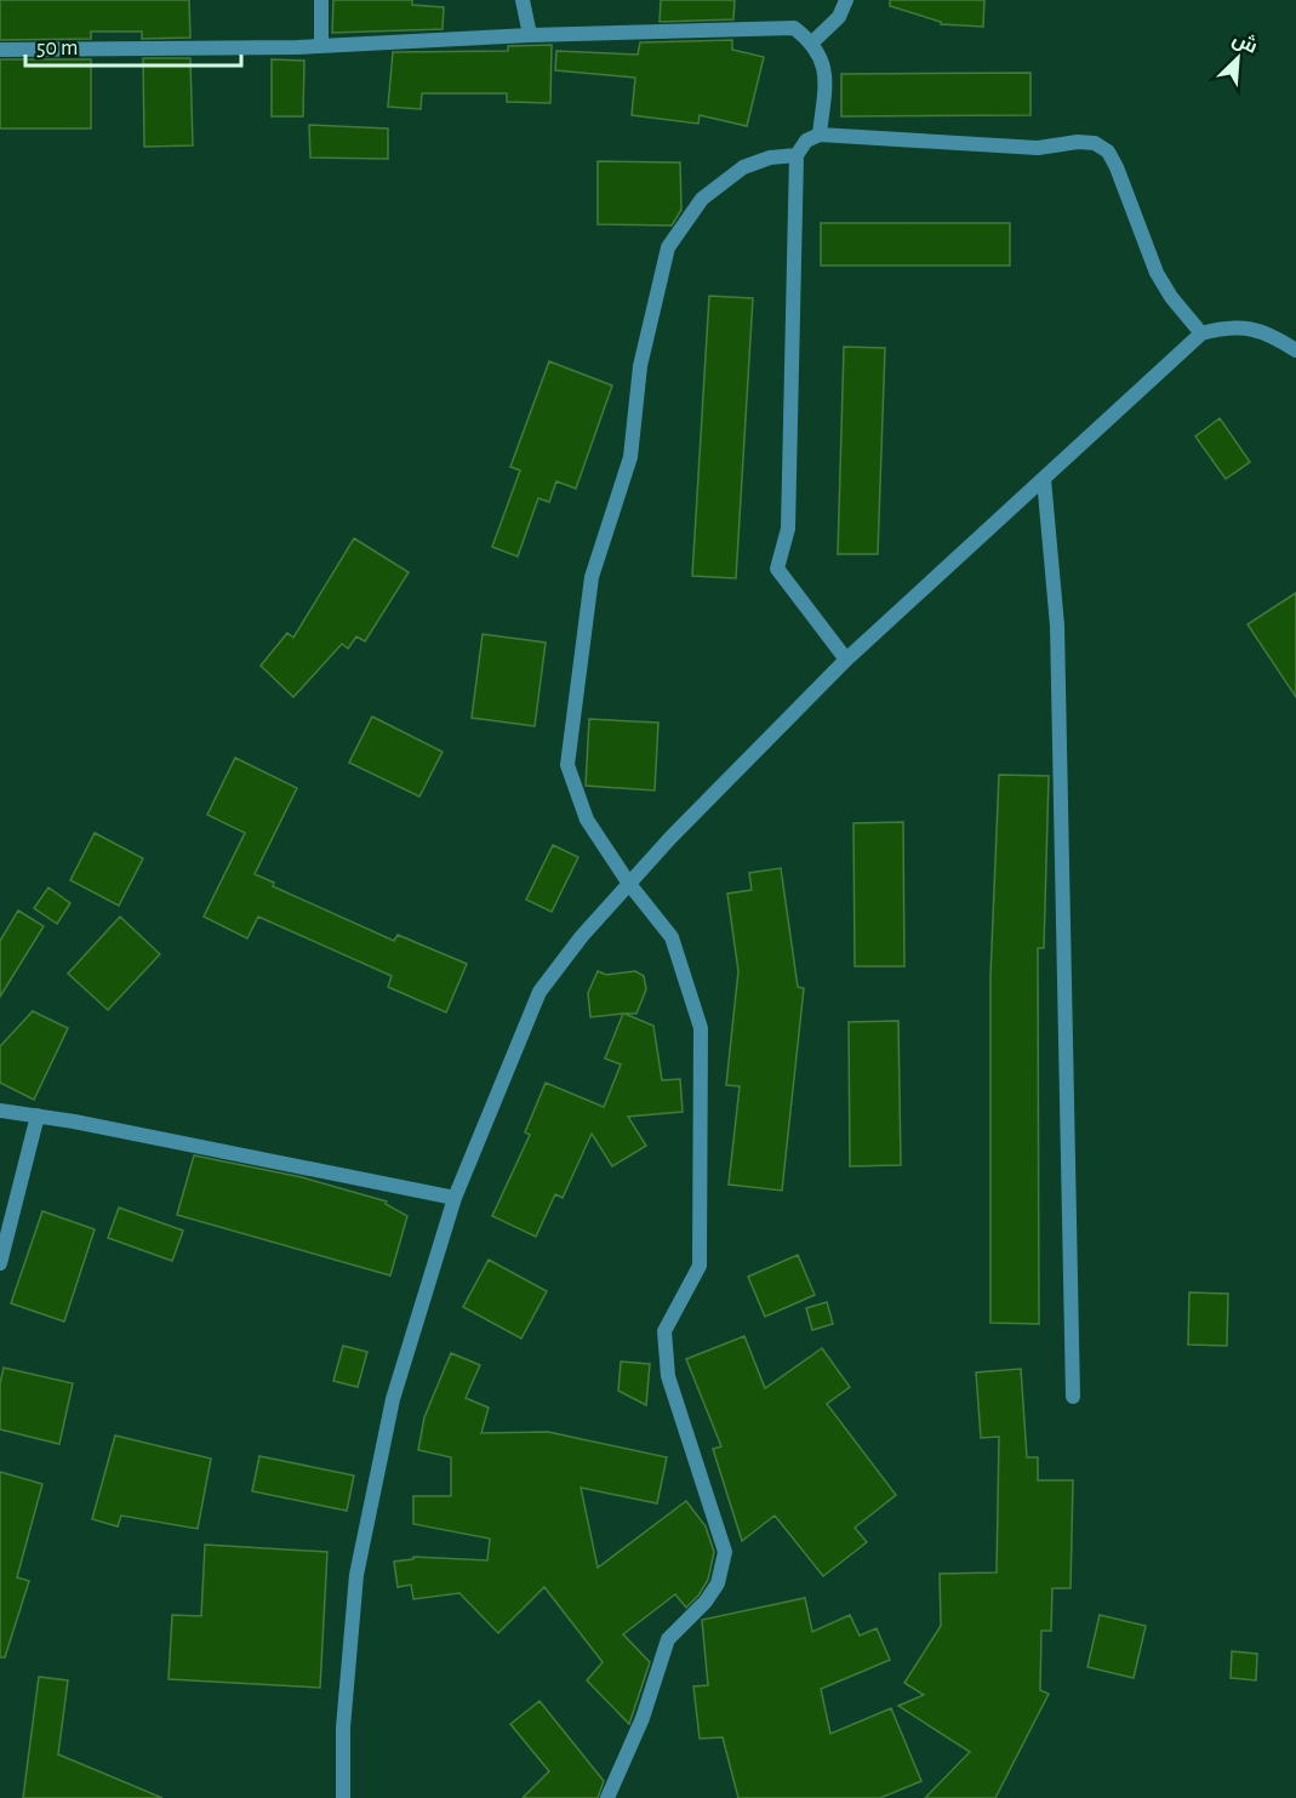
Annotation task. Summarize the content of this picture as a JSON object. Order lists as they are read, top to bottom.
{
  "scale_bar": "50 m",
  "north": "top right"
}
